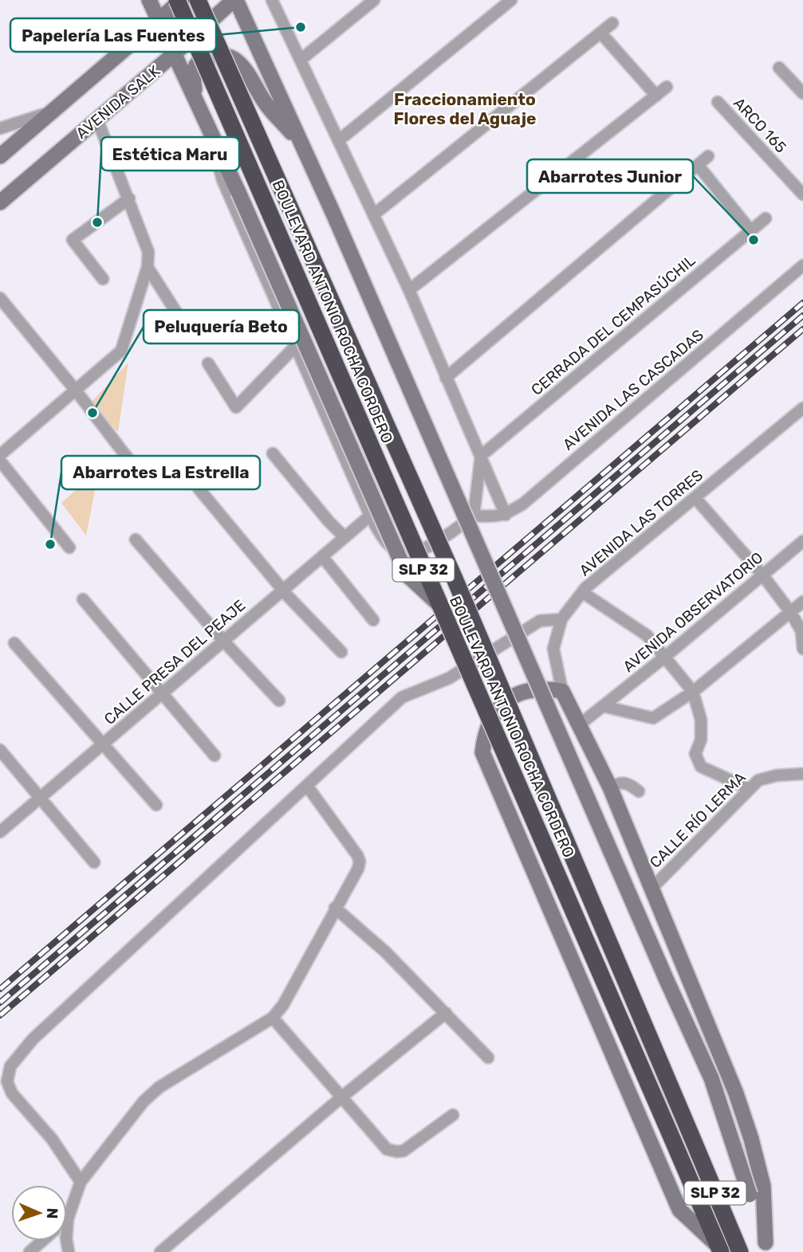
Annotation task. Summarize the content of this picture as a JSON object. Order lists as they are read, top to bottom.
{
  "streets": {
    "highway": ["BOULEVARD ANTONIO ROCHA CORDERO", "SLP 32"],
    "main road": ["AVENIDA SALK"],
    "street": [
      "ARCO 165",
      "CERRADA DEL CEMPASÚCHIL",
      "AVENIDA LAS CASCADAS",
      "AVENIDA LAS TORRES",
      "AVENIDA OBSERVATORIO",
      "CALLE PRESA DEL PEAJE",
      "CALLE RÍO LERMA"
    ]
  },
  "districts": ["Fraccionamiento Flores del Aguaje"],
  "places": [
    "Papelería Las Fuentes",
    "Estética Maru",
    "Abarrotes Junior",
    "Peluquería Beto",
    "Abarrotes La Estrella"
  ],
  "north": "right"
}
